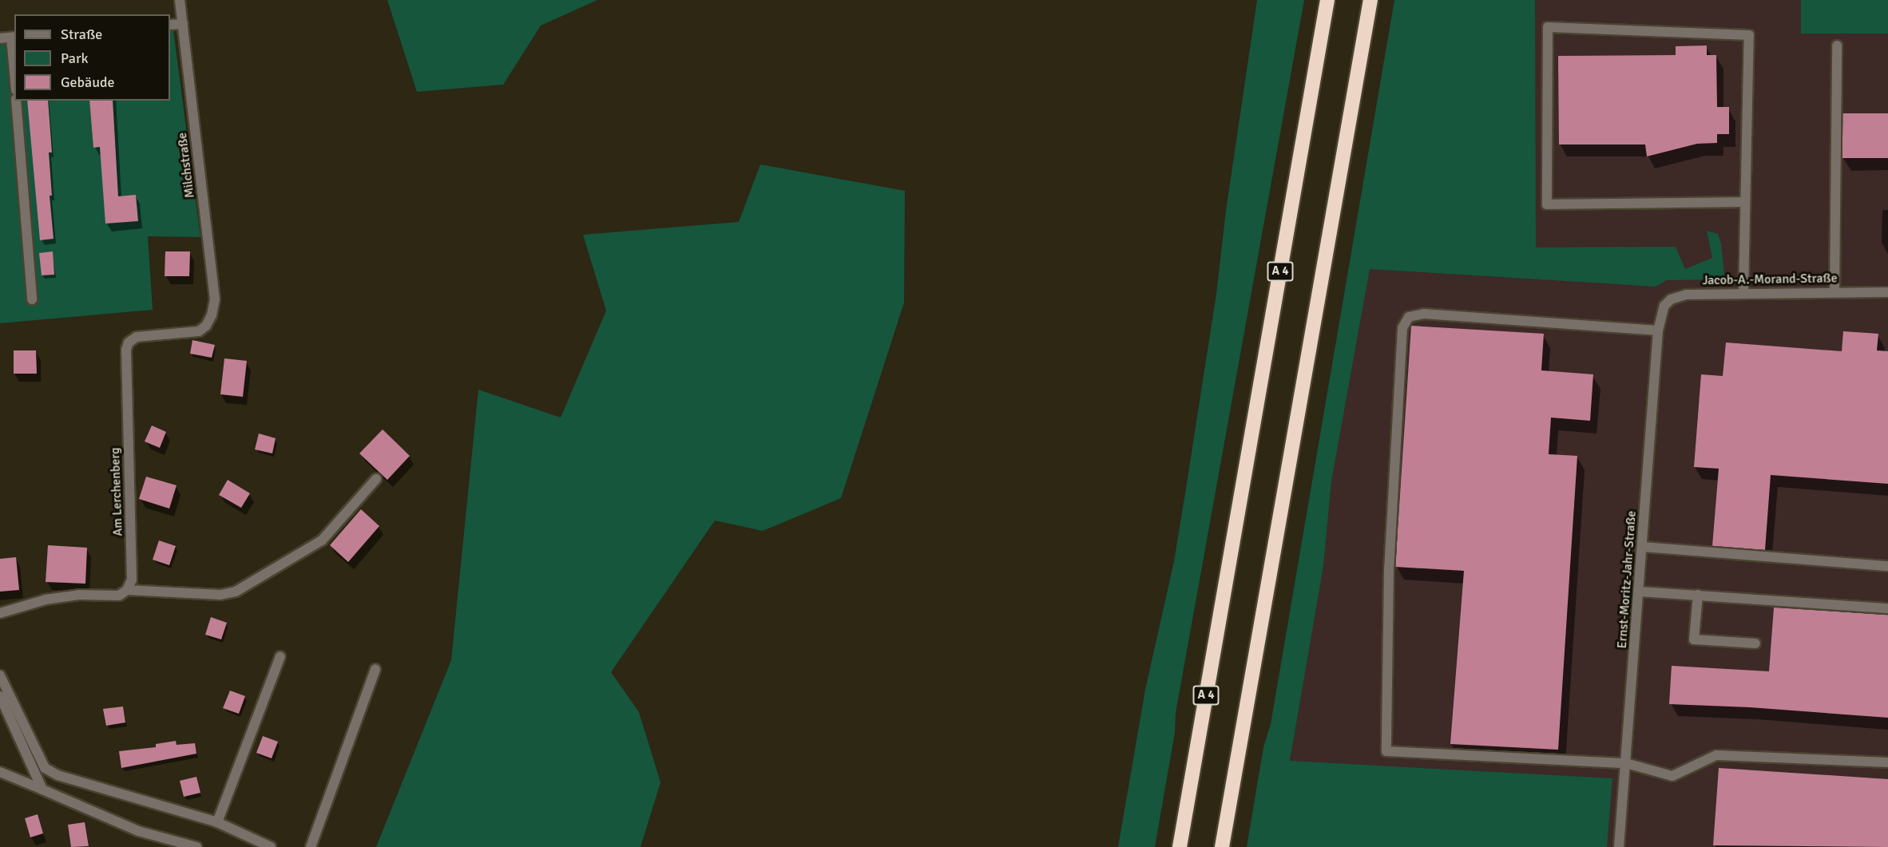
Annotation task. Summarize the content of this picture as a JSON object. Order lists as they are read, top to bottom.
{
  "streets": {
    "highway": ["A 4"],
    "street": [
      "Milchstraße",
      "Jacob-A.-Morand-Straße",
      "Am Lerchenberg",
      "Ernst-Moritz-Jahr-Straße"
    ]
  },
  "crossings": [
    ["Milchstraße", "Am Lerchenberg"],
    ["Jacob-A.-Morand-Straße", "Ernst-Moritz-Jahr-Straße"]
  ],
  "legend": ["Straße", "Park", "Gebäude"]
}
